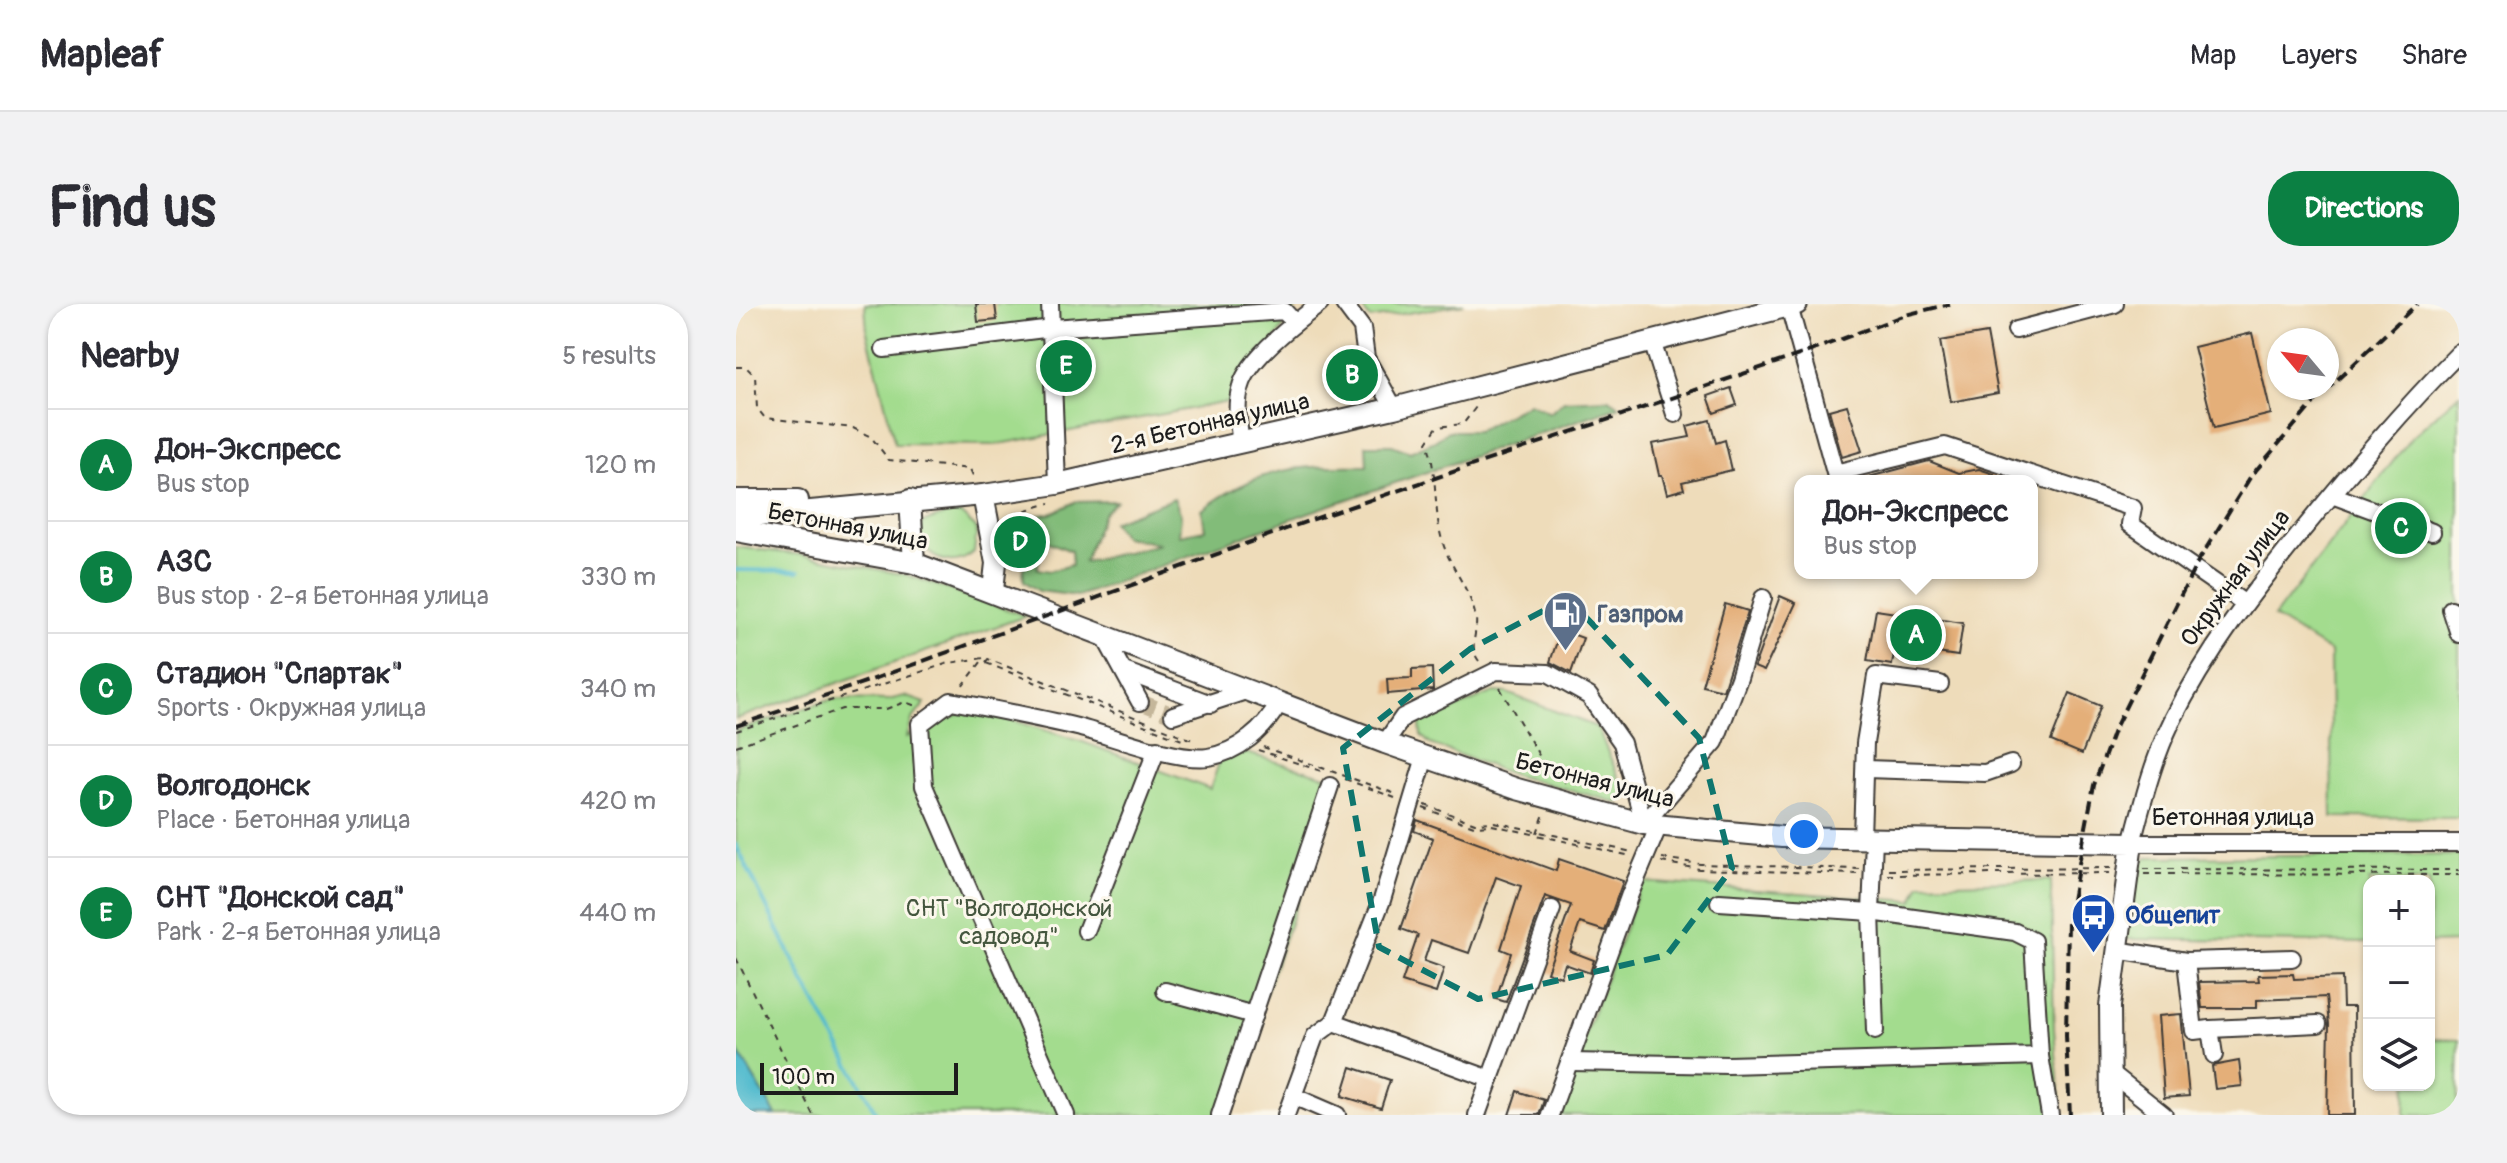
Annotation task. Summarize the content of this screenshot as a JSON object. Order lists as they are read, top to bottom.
{
  "streets": {
    "main road": ["2-я Бетонная улица", "Бетонная улица", "Окружная улица"]
  },
  "crossings": [
    ["Бетонная улица", "Окружная улица"]
  ],
  "parks": ["СНТ \"Волгодонской садовод\""],
  "places": {
    "fuel station": ["Газпром"],
    "bus stop": ["Общепит"]
  },
  "scale_bar": "100 m",
  "north": "top left",
  "page": {
    "header": "Mapleaf",
    "nav": ["Map", "Layers", "Share"],
    "buttons": "Directions",
    "title": "Find us",
    "heading": ["Nearby", "5 results"],
    "pins": [
      "E",
      "B",
      "C",
      "D",
      "A"
    ],
    "list": [
      {
        "mark": "A",
        "name": "Дон-Экспресс",
        "note": "Bus stop",
        "value": "120 m"
      },
      {
        "mark": "B",
        "name": "АЗС",
        "note": "Bus stop · 2-я Бетонная улица",
        "value": "330 m"
      },
      {
        "mark": "C",
        "name": "Стадион \"Спартак\"",
        "note": "Sports · Окружная улица",
        "value": "340 m"
      },
      {
        "mark": "D",
        "name": "Волгодонск",
        "note": "Place · Бетонная улица",
        "value": "420 m"
      },
      {
        "mark": "E",
        "name": "СНТ \"Донской сад\"",
        "note": "Park · 2-я Бетонная улица",
        "value": "440 m"
      }
    ],
    "popup": ["Дон-Экспресс", "Bus stop"],
    "map_buttons": ["+", "−"],
    "scale": "100 m"
  }
}
